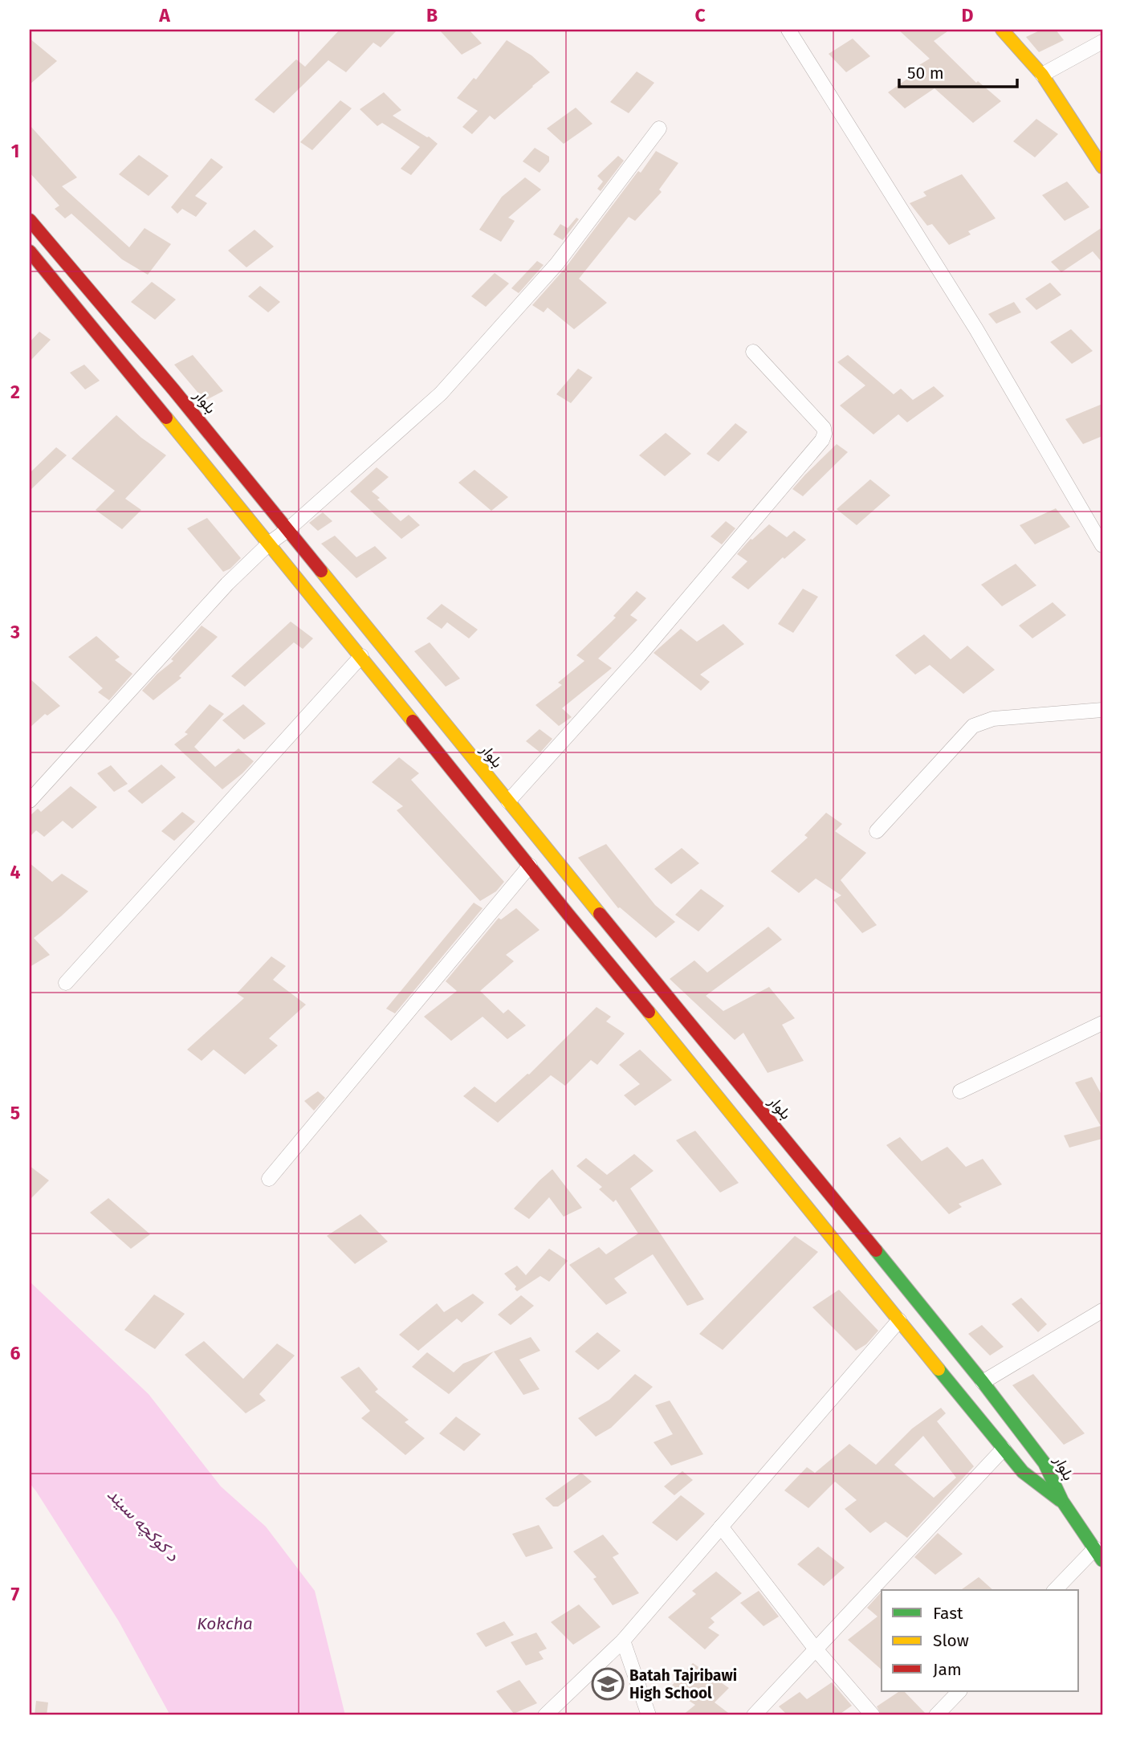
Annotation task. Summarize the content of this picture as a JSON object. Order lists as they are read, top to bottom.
{
  "streets": {
    "main road": ["بلوار"]
  },
  "water": ["د کوکچه سیند", "Kokcha"],
  "places": {
    "school or university": ["Batah Tajribawi High School"]
  },
  "legend": ["Fast", "Slow", "Jam"],
  "scale_bar": "50 m",
  "grid": {
    "columns": [
      "A",
      "B",
      "C",
      "D"
    ],
    "rows": [
      "1",
      "2",
      "3",
      "4",
      "5",
      "6",
      "7"
    ]
  }
}
